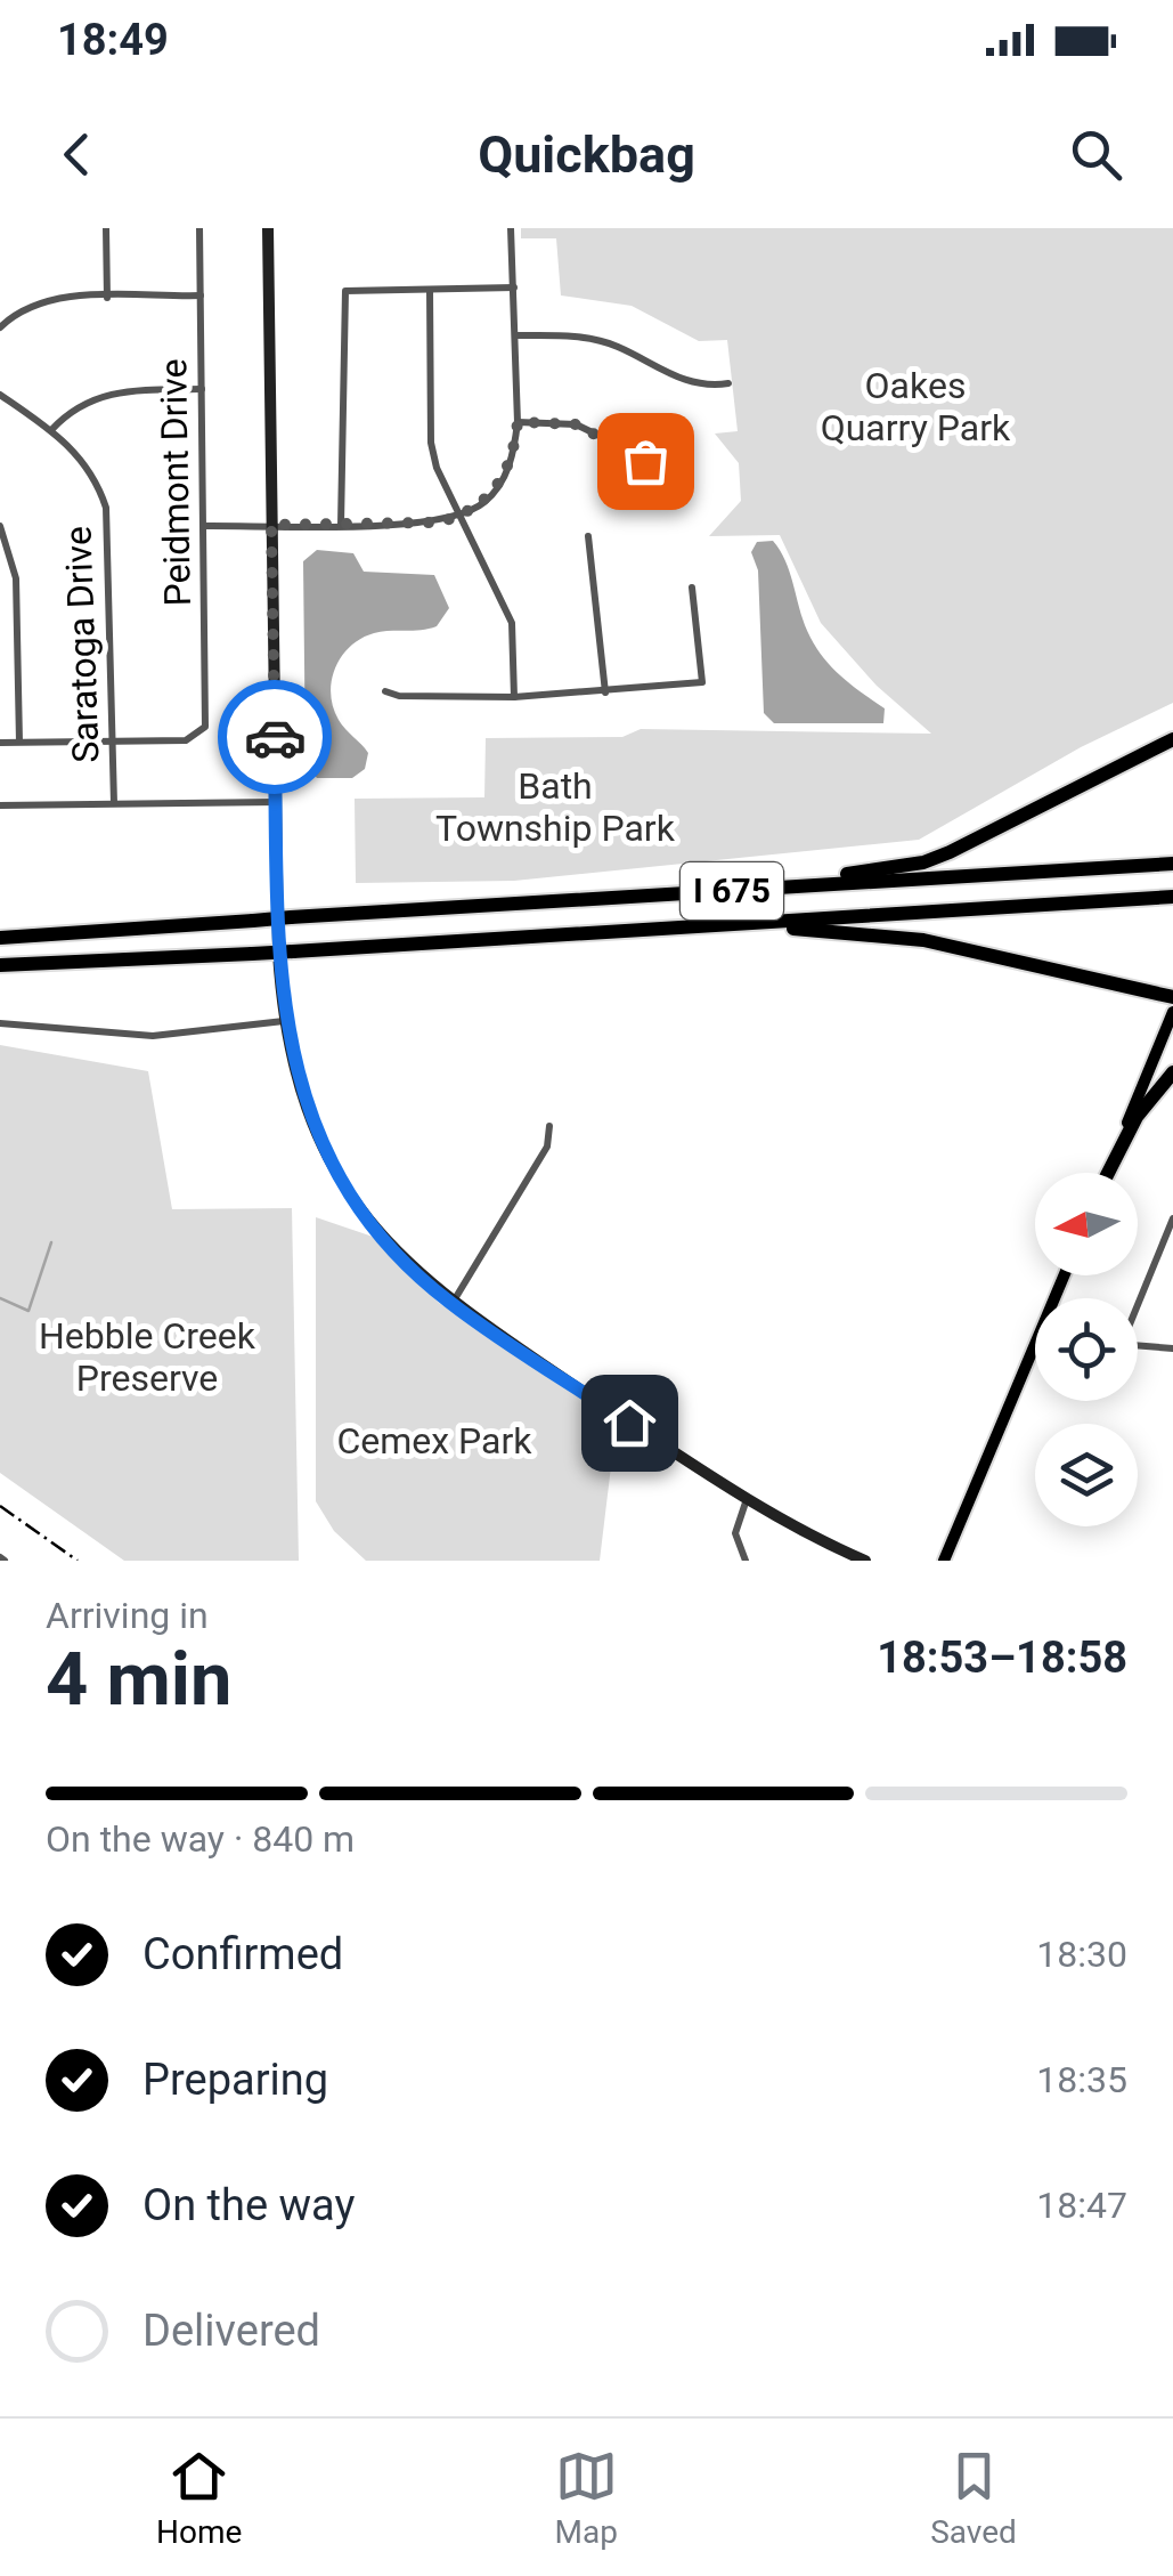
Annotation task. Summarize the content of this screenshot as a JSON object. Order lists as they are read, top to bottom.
{
  "streets": {
    "highway": ["I 675"],
    "street": ["Peidmont Drive", "Saratoga Drive"]
  },
  "crossings": [
    ["Peidmont Drive", "Saratoga Drive"]
  ],
  "parks": [
    "Oakes Quarry Park",
    "Bath Township Park",
    "Hebble Creek Preserve",
    "Cemex Park"
  ],
  "north": "left",
  "page": {
    "status": "18:49",
    "header": "Quickbag",
    "heading": ["4 min", "Arriving in", "18:53–18:58"],
    "bar": "On the way · 840 m",
    "list": [
      ["Confirmed", "18:30"],
      ["Preparing", "18:35"],
      ["On the way", "18:47"],
      "Delivered"
    ],
    "tabs": ["Home", "Map", "Saved"]
  }
}
